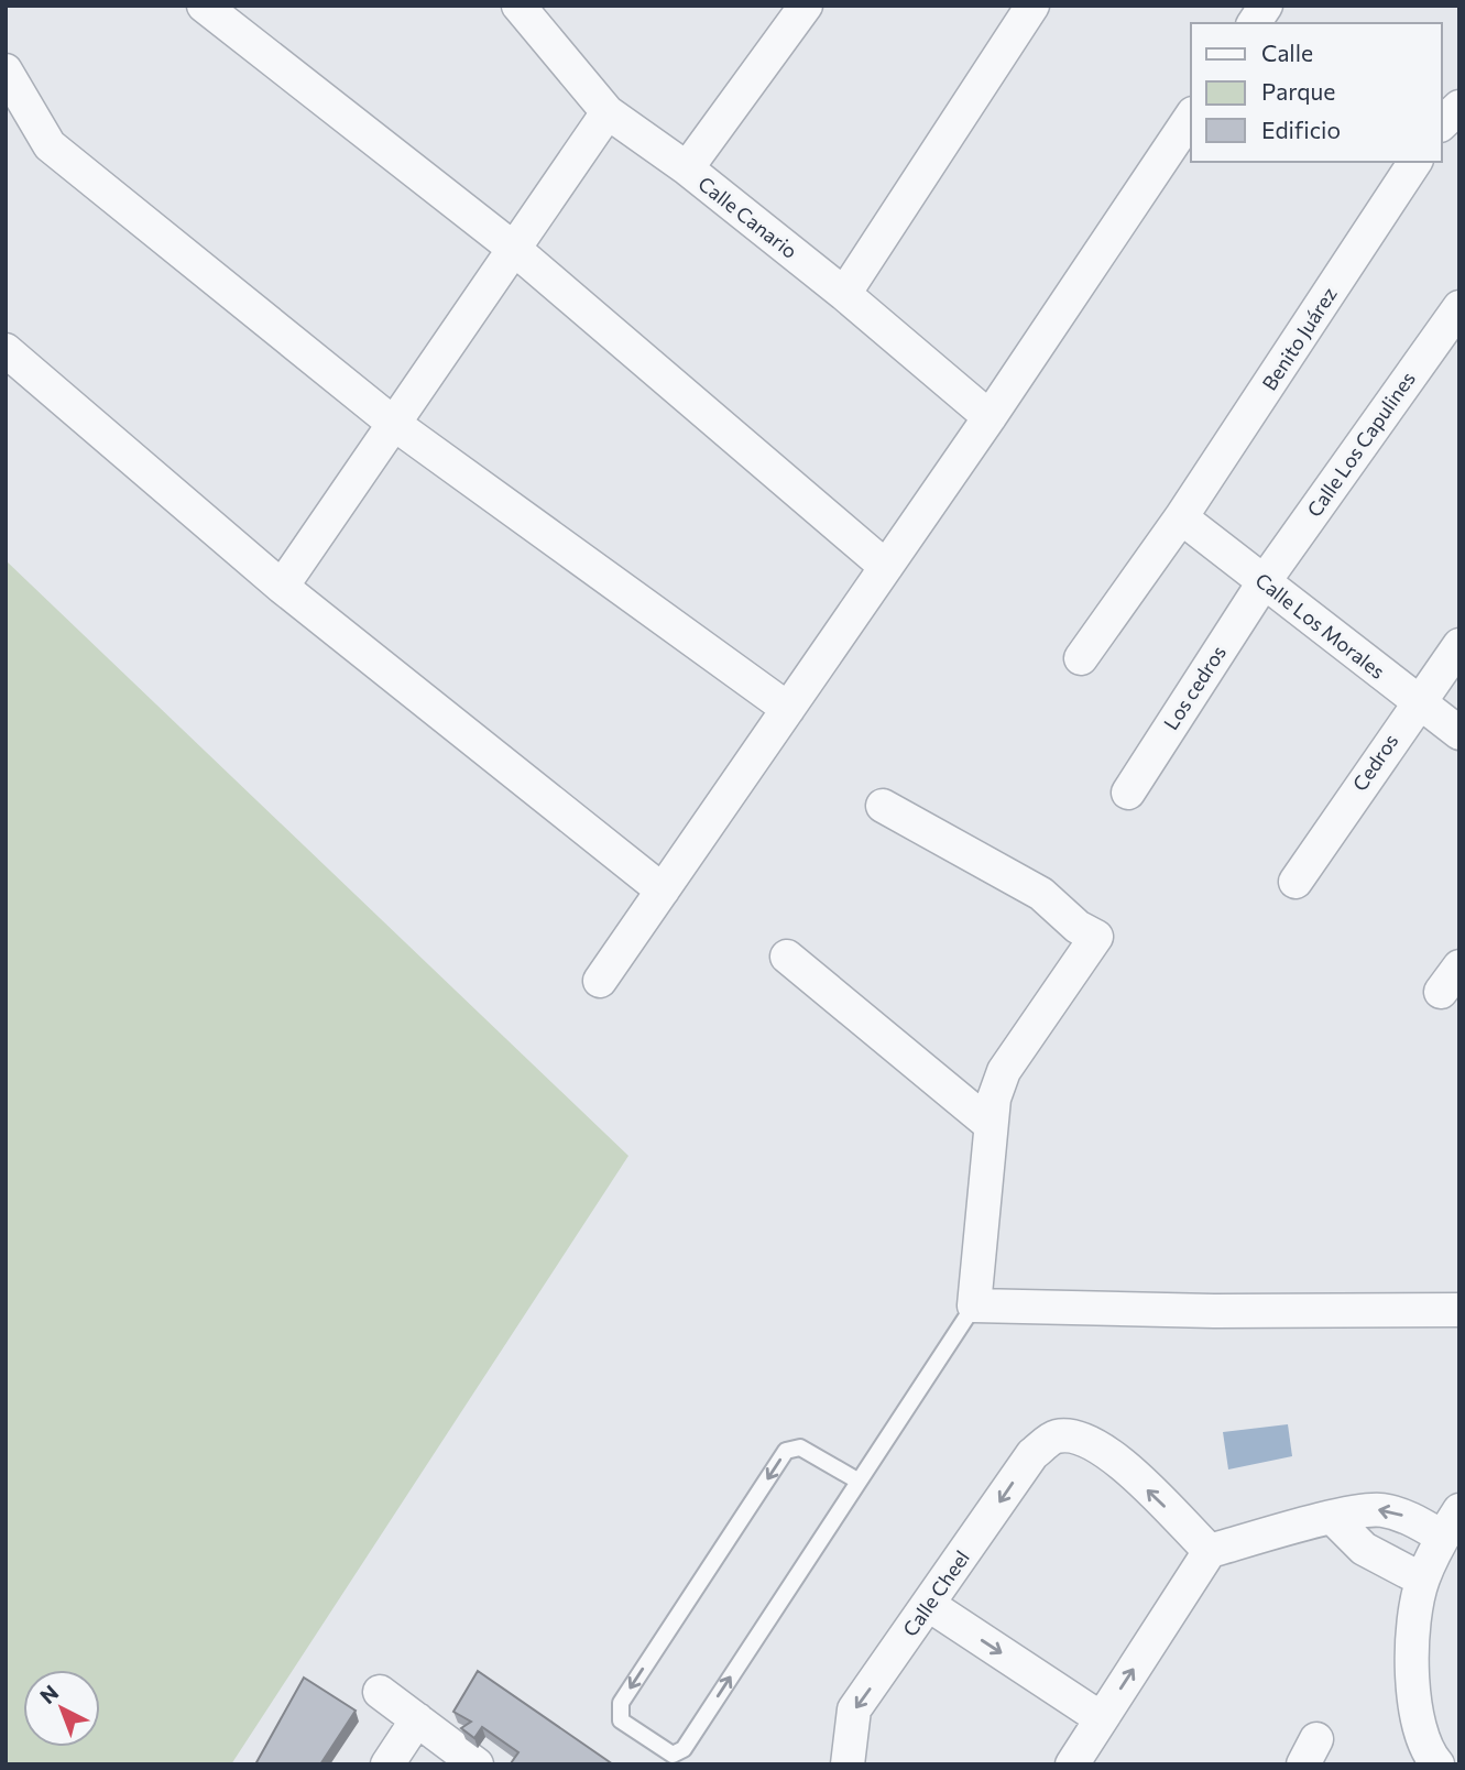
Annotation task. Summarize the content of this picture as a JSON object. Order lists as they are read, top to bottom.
{
  "streets": {
    "street": [
      "Calle Canario",
      "Benito Juárez",
      "Calle Los Capulines",
      "Calle Los Morales",
      "Los cedros",
      "Cedros",
      "Calle Cheel"
    ]
  },
  "crossings": [
    ["Benito Juárez", "Calle Los Morales"],
    ["Calle Los Capulines", "Calle Los Morales"],
    ["Calle Los Capulines", "Los cedros"],
    ["Calle Los Morales", "Los cedros"],
    ["Calle Los Morales", "Cedros"]
  ],
  "legend": ["Calle", "Parque", "Edificio"],
  "north": "top left"
}
